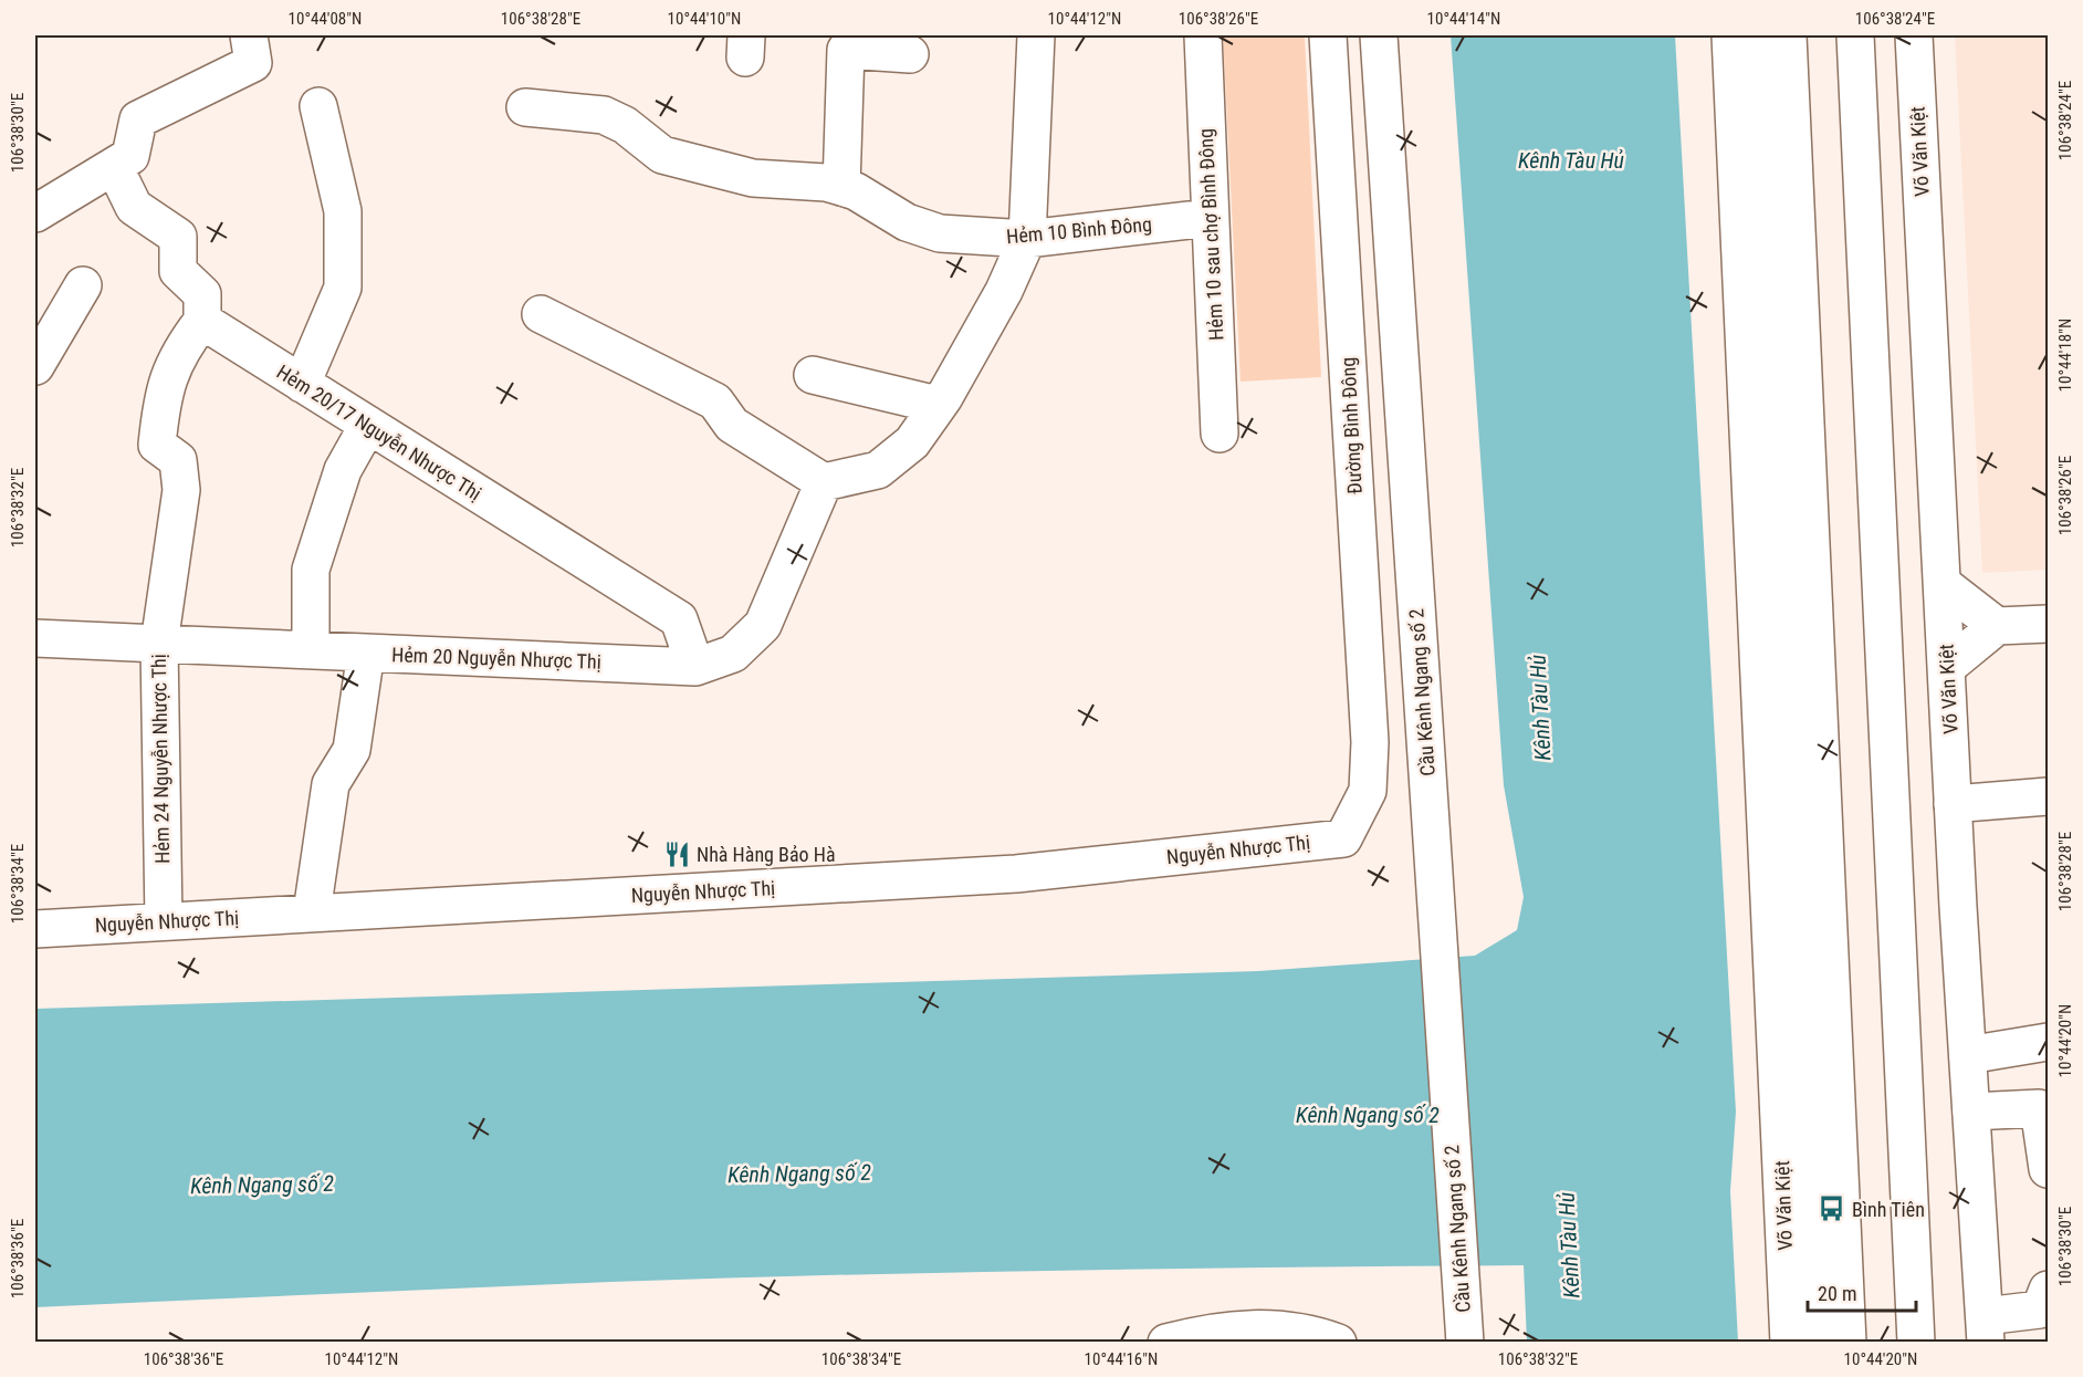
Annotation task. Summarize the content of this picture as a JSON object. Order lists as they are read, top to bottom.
{
  "streets": {
    "main road": [
      "Võ Văn Kiệt",
      "Hẻm 10 Bình Đông",
      "Hẻm 10 sau chợ Bình Đông",
      "Đường Bình Đông",
      "Hẻm 20/17 Nguyễn Nhược Thị",
      "Hẻm 20 Nguyễn Nhược Thị",
      "Cầu Kênh Ngang số 2",
      "Hẻm 24 Nguyễn Nhược Thị",
      "Nguyễn Nhược Thị"
    ]
  },
  "crossings": [
    ["Hẻm 10 Bình Đông", "Hẻm 10 sau chợ Bình Đông"],
    ["Đường Bình Đông", "Nguyễn Nhược Thị"],
    ["Hẻm 20/17 Nguyễn Nhược Thị", "Hẻm 20 Nguyễn Nhược Thị"],
    ["Hẻm 20 Nguyễn Nhược Thị", "Hẻm 24 Nguyễn Nhược Thị"],
    ["Hẻm 20 Nguyễn Nhược Thị", "Nguyễn Nhược Thị"],
    ["Hẻm 24 Nguyễn Nhược Thị", "Nguyễn Nhược Thị"]
  ],
  "water": ["Kênh Tàu Hủ", "Kênh Ngang số 2"],
  "places": {
    "restaurant": ["Nhà Hàng Bảo Hà"],
    "bus stop": ["Bình Tiên"]
  },
  "scale_bar": "20 m",
  "coordinates": [
    "10°44'08\"N",
    "106°38'28\"E",
    "10°44'10\"N",
    "10°44'12\"N",
    "106°38'26\"E",
    "10°44'14\"N",
    "106°38'24\"E",
    "106°38'30\"E",
    "10°44'18\"N",
    "106°38'32\"E",
    "106°38'34\"E",
    "10°44'20\"N",
    "106°38'36\"E",
    "10°44'16\"N"
  ]
}
